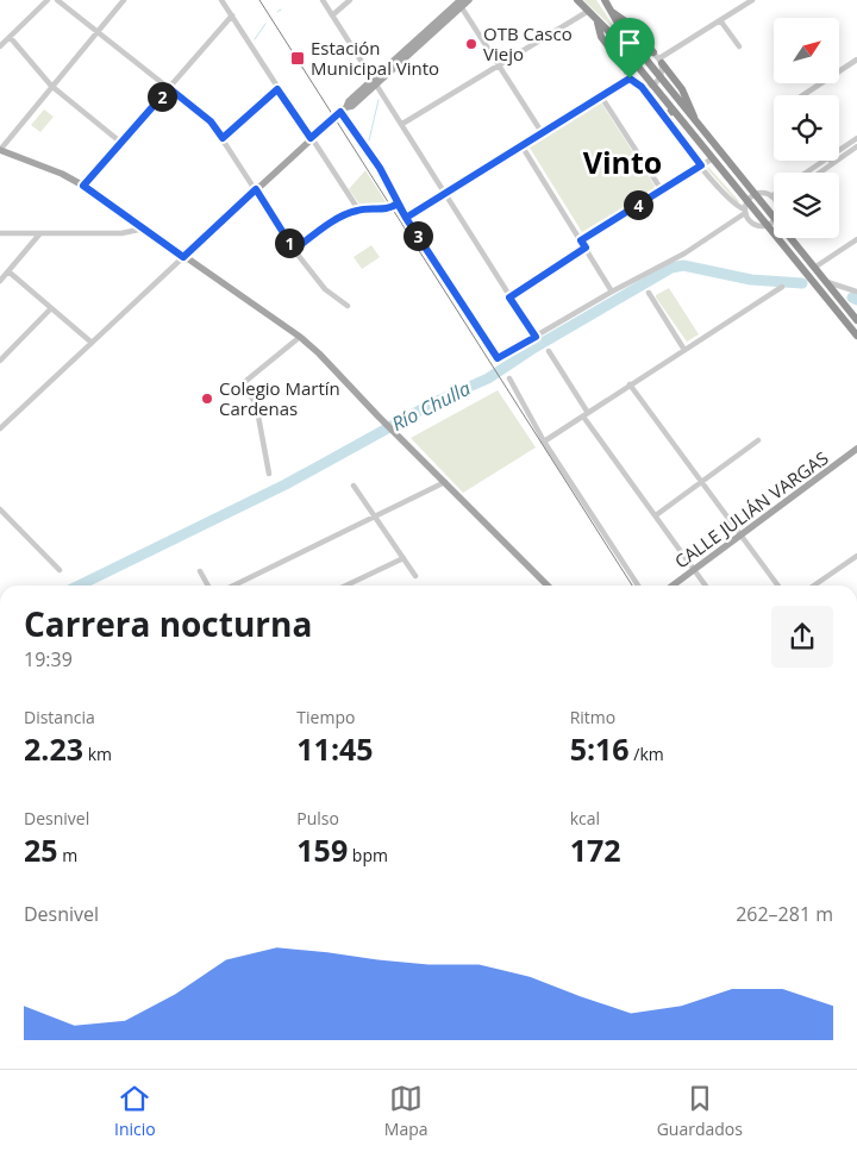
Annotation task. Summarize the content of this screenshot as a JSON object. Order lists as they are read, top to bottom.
{
  "streets": {
    "main road": ["CALLE JULIÁN VARGAS"]
  },
  "districts": ["Vinto"],
  "water": ["Río Chulla"],
  "places": {
    "other": ["OTB Casco Viejo", "Colegio Martín Cardenas"],
    "transit": ["Estación Municipal Vinto"]
  },
  "north": "top right",
  "page": {
    "pins": [
      "2",
      "4",
      "3",
      "1"
    ],
    "heading": ["Carrera nocturna", "19:39"],
    "stats": [
      ["Distancia", "2.23 km"],
      ["Tiempo", "11:45"],
      ["Ritmo", "5:16 /km"],
      ["Desnivel", "25 m"],
      ["Pulso", "159 bpm"],
      ["kcal", "172"]
    ],
    "chart": ["Desnivel", "262–281 m"],
    "tabs": ["Inicio", "Mapa", "Guardados"]
  }
}
